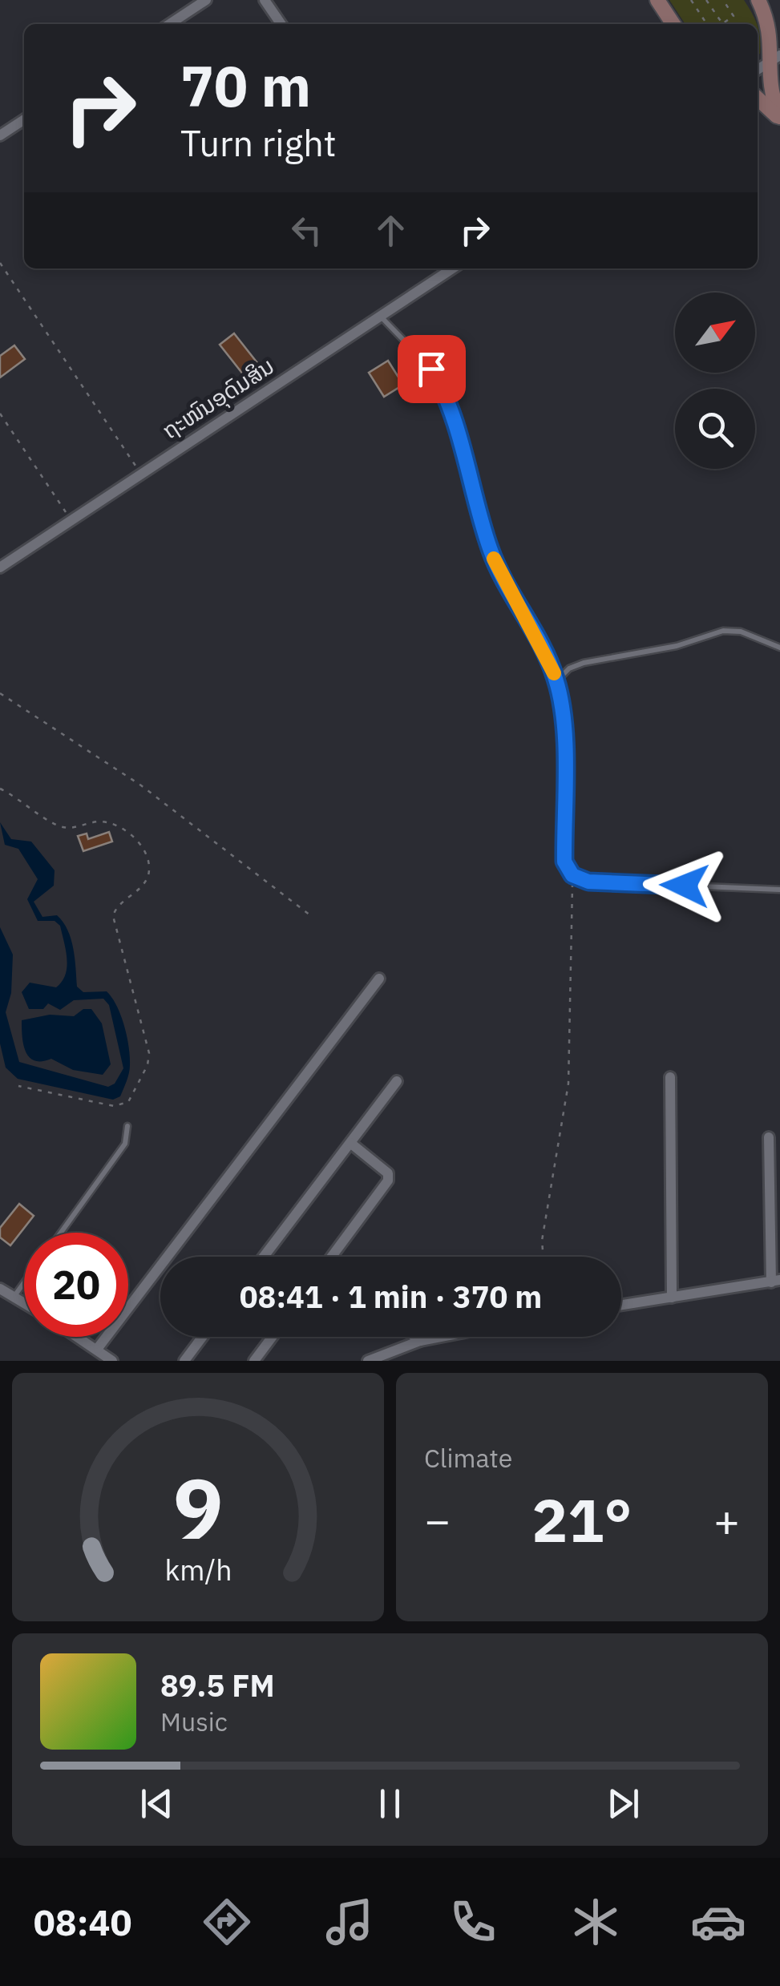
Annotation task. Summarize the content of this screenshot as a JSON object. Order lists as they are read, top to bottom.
{
  "streets": {
    "street": ["ຖະໜົນອຸດົມສິນ"]
  },
  "north": "top right",
  "page": {
    "turn": ["70 m", "Turn right"],
    "limit": "20",
    "trip": "08:41 · 1 min · 370 m",
    "tile": "Climate",
    "heat": ["−", "21°", "+"],
    "song": ["89.5 FM", "Music"],
    "tabs": "08:40",
    "gauge": ["9", "km/h"]
  }
}
